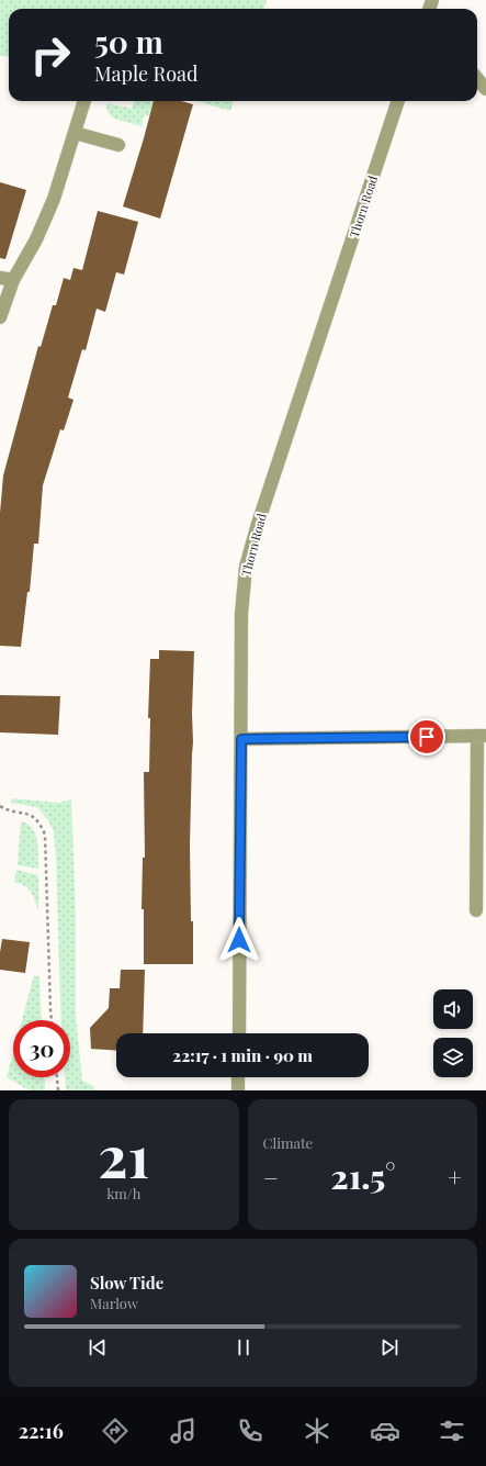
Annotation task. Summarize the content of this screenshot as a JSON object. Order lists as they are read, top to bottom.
{
  "streets": {
    "street": ["Thorn Road"]
  },
  "page": {
    "turn": ["50 m", "Maple Road"],
    "limit": "30",
    "trip": "22:17 · 1 min · 90 m",
    "tile": [
      ["21", "km/h"],
      "Climate"
    ],
    "heat": ["−", "21.5°", "+"],
    "song": ["Slow Tide", "Marlow"],
    "tabs": "22:16"
  }
}
